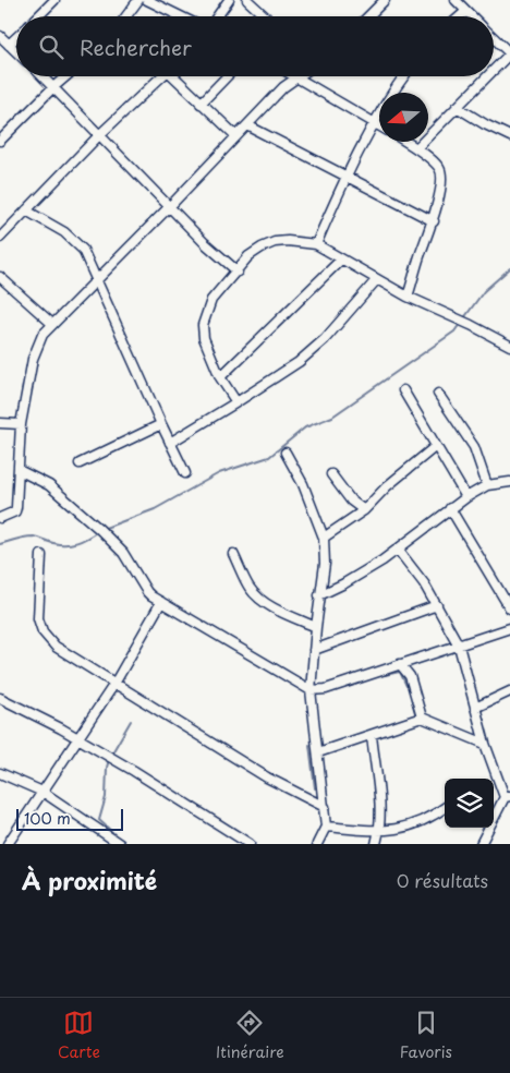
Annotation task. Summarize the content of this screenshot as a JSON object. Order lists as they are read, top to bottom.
{
  "scale_bar": "100 m",
  "north": "left",
  "page": {
    "search": "Rechercher",
    "scale": "100 m",
    "heading": ["À proximité", "0 résultats"],
    "nav": ["Carte", "Itinéraire", "Favoris"]
  }
}
